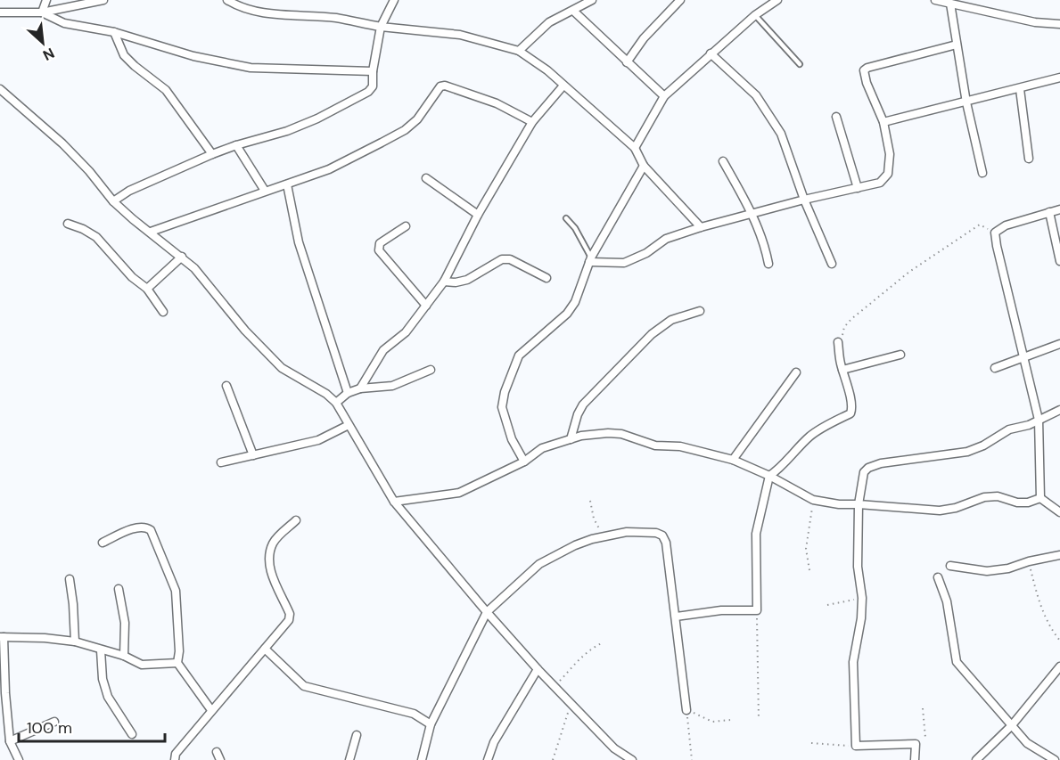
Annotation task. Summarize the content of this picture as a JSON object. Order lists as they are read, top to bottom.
{
  "scale_bar": "100 m",
  "north": "bottom right"
}
